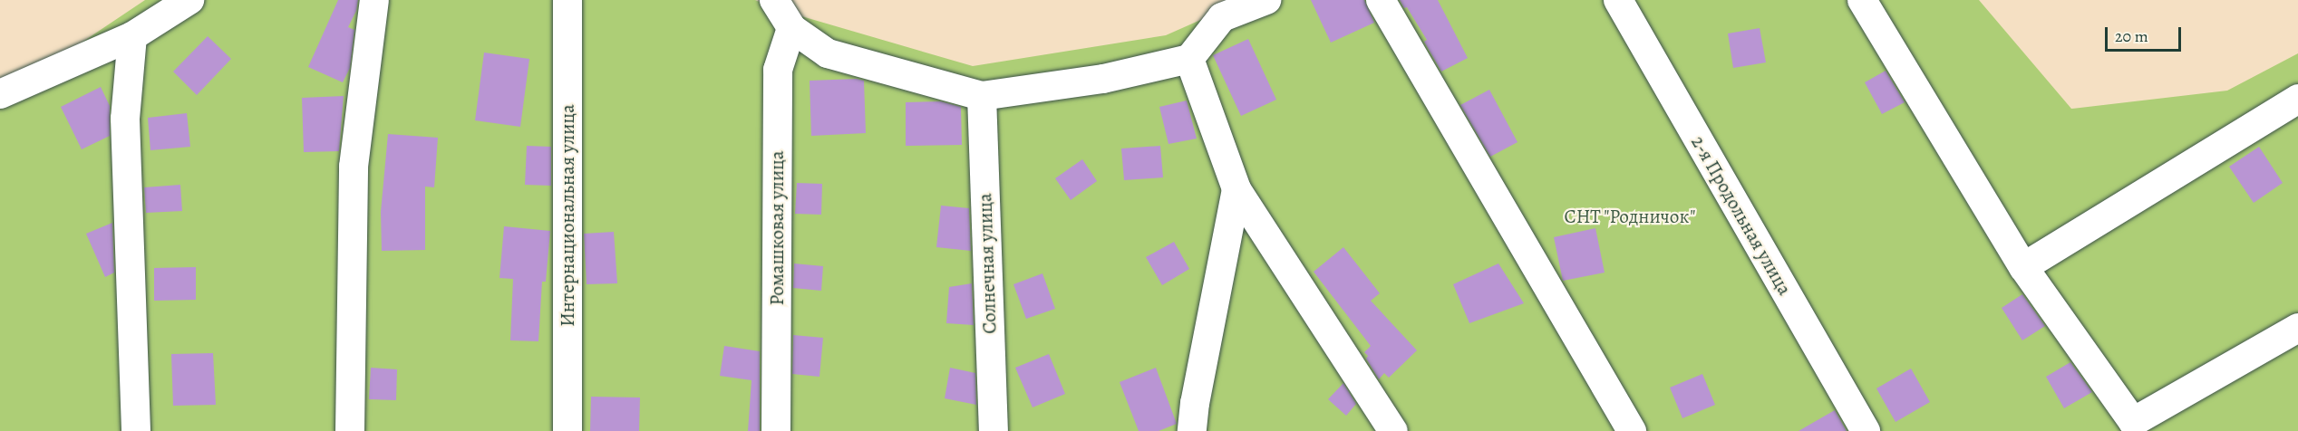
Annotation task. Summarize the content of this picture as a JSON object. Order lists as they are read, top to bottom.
{
  "streets": {
    "street": [
      "Интернациональная улица",
      "2-я Продольная улица",
      "Ромашковая улица",
      "Солнечная улица"
    ]
  },
  "parks": ["СНТ \"Родничок\""],
  "scale_bar": "20 m"
}
